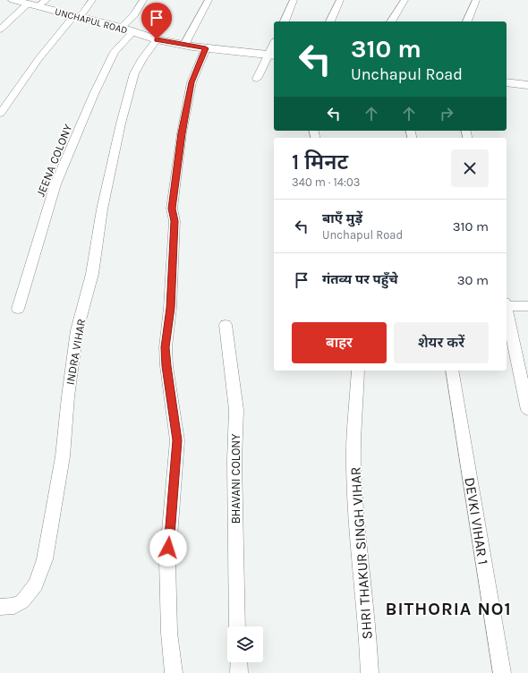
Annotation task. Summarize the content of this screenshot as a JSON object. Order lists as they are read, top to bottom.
{
  "streets": {
    "street": [
      "UNCHAPUL ROAD",
      "JEENA COLONY",
      "INDRA VIHAR",
      "BHAVANI COLONY",
      "DEVKI VIHAR 1",
      "SHRI THAKUR SINGH VIHAR"
    ]
  },
  "crossings": [
    ["UNCHAPUL ROAD", "JEENA COLONY"],
    ["UNCHAPUL ROAD", "INDRA VIHAR"]
  ],
  "districts": ["BITHORIA NO1"],
  "page": {
    "turn": ["310 m", "Unchapul Road"],
    "heading": ["1 मिनट", "340 m · 14:03"],
    "list": [
      {
        "name": "बाएँ मुड़ें",
        "note": "Unchapul Road",
        "value": "310 m"
      },
      {
        "name": "गंतव्य पर पहुँचे",
        "value": "30 m"
      }
    ],
    "buttons": ["बाहर", "शेयर करें"]
  }
}
